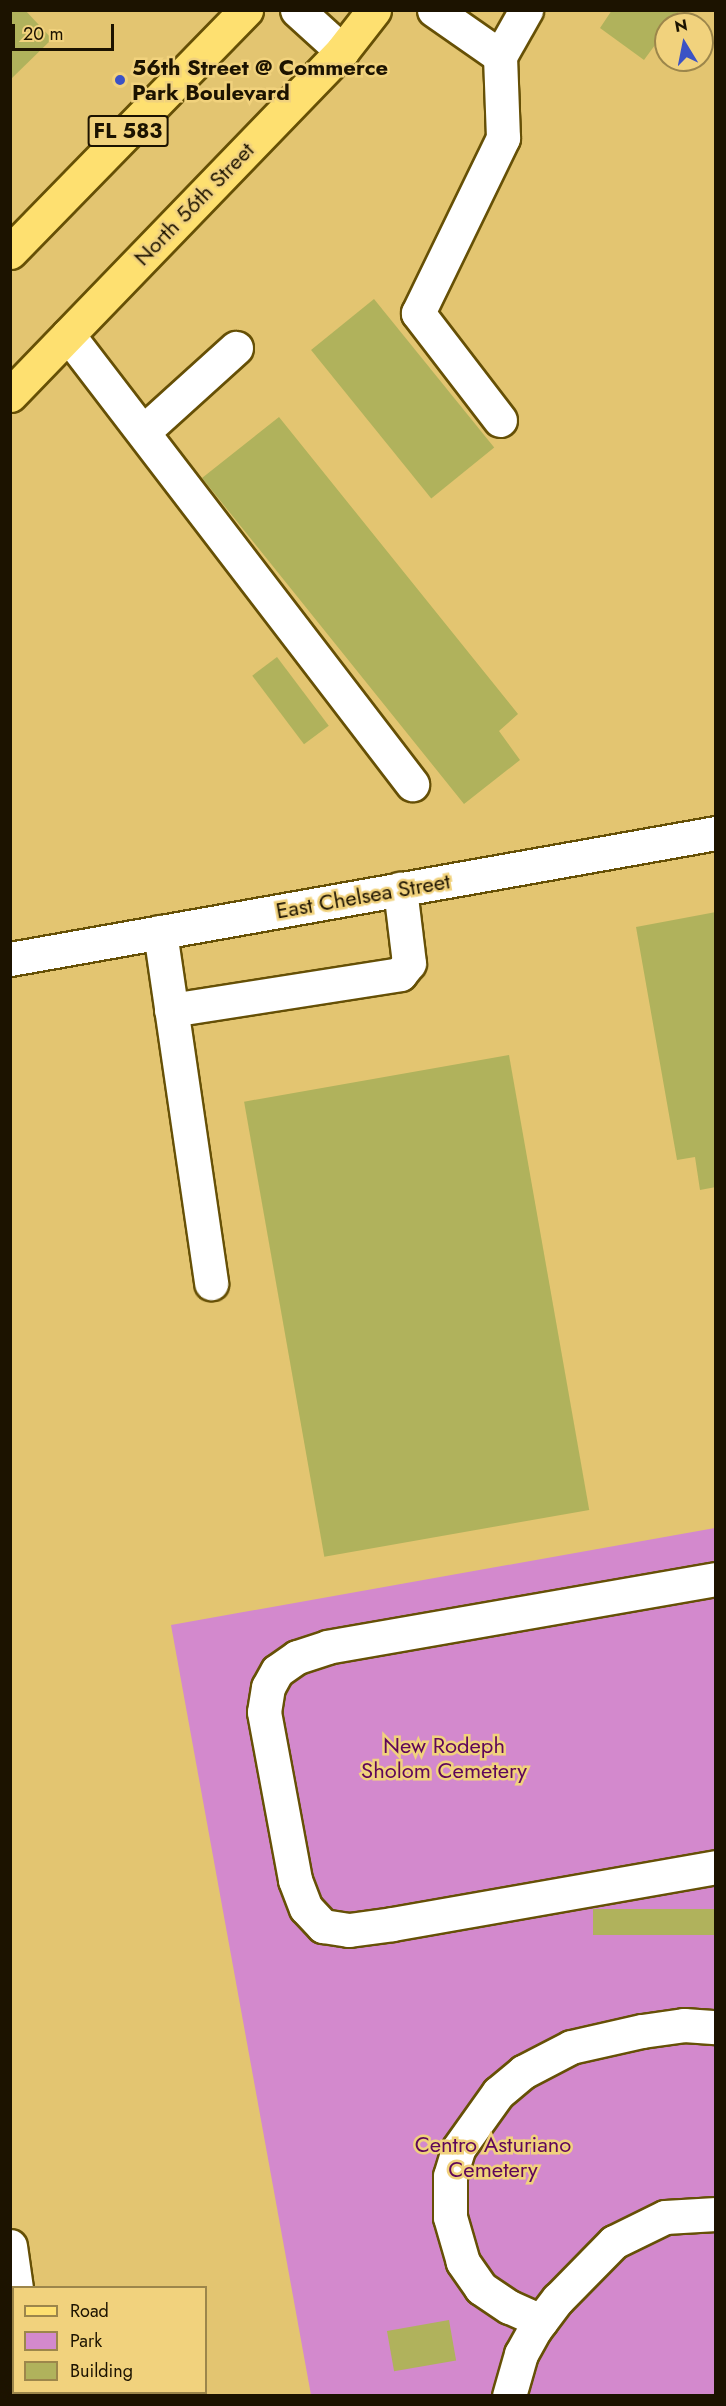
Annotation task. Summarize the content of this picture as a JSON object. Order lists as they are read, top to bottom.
{
  "streets": {
    "main road": ["FL 583", "North 56th Street"],
    "street": ["East Chelsea Street"]
  },
  "parks": ["New Rodeph Sholom Cemetery", "Centro Asturiano Cemetery"],
  "places": ["56th Street @ Commerce Park Boulevard"],
  "legend": ["Road", "Park", "Building"],
  "scale_bar": "20 m",
  "north": "top"
}
